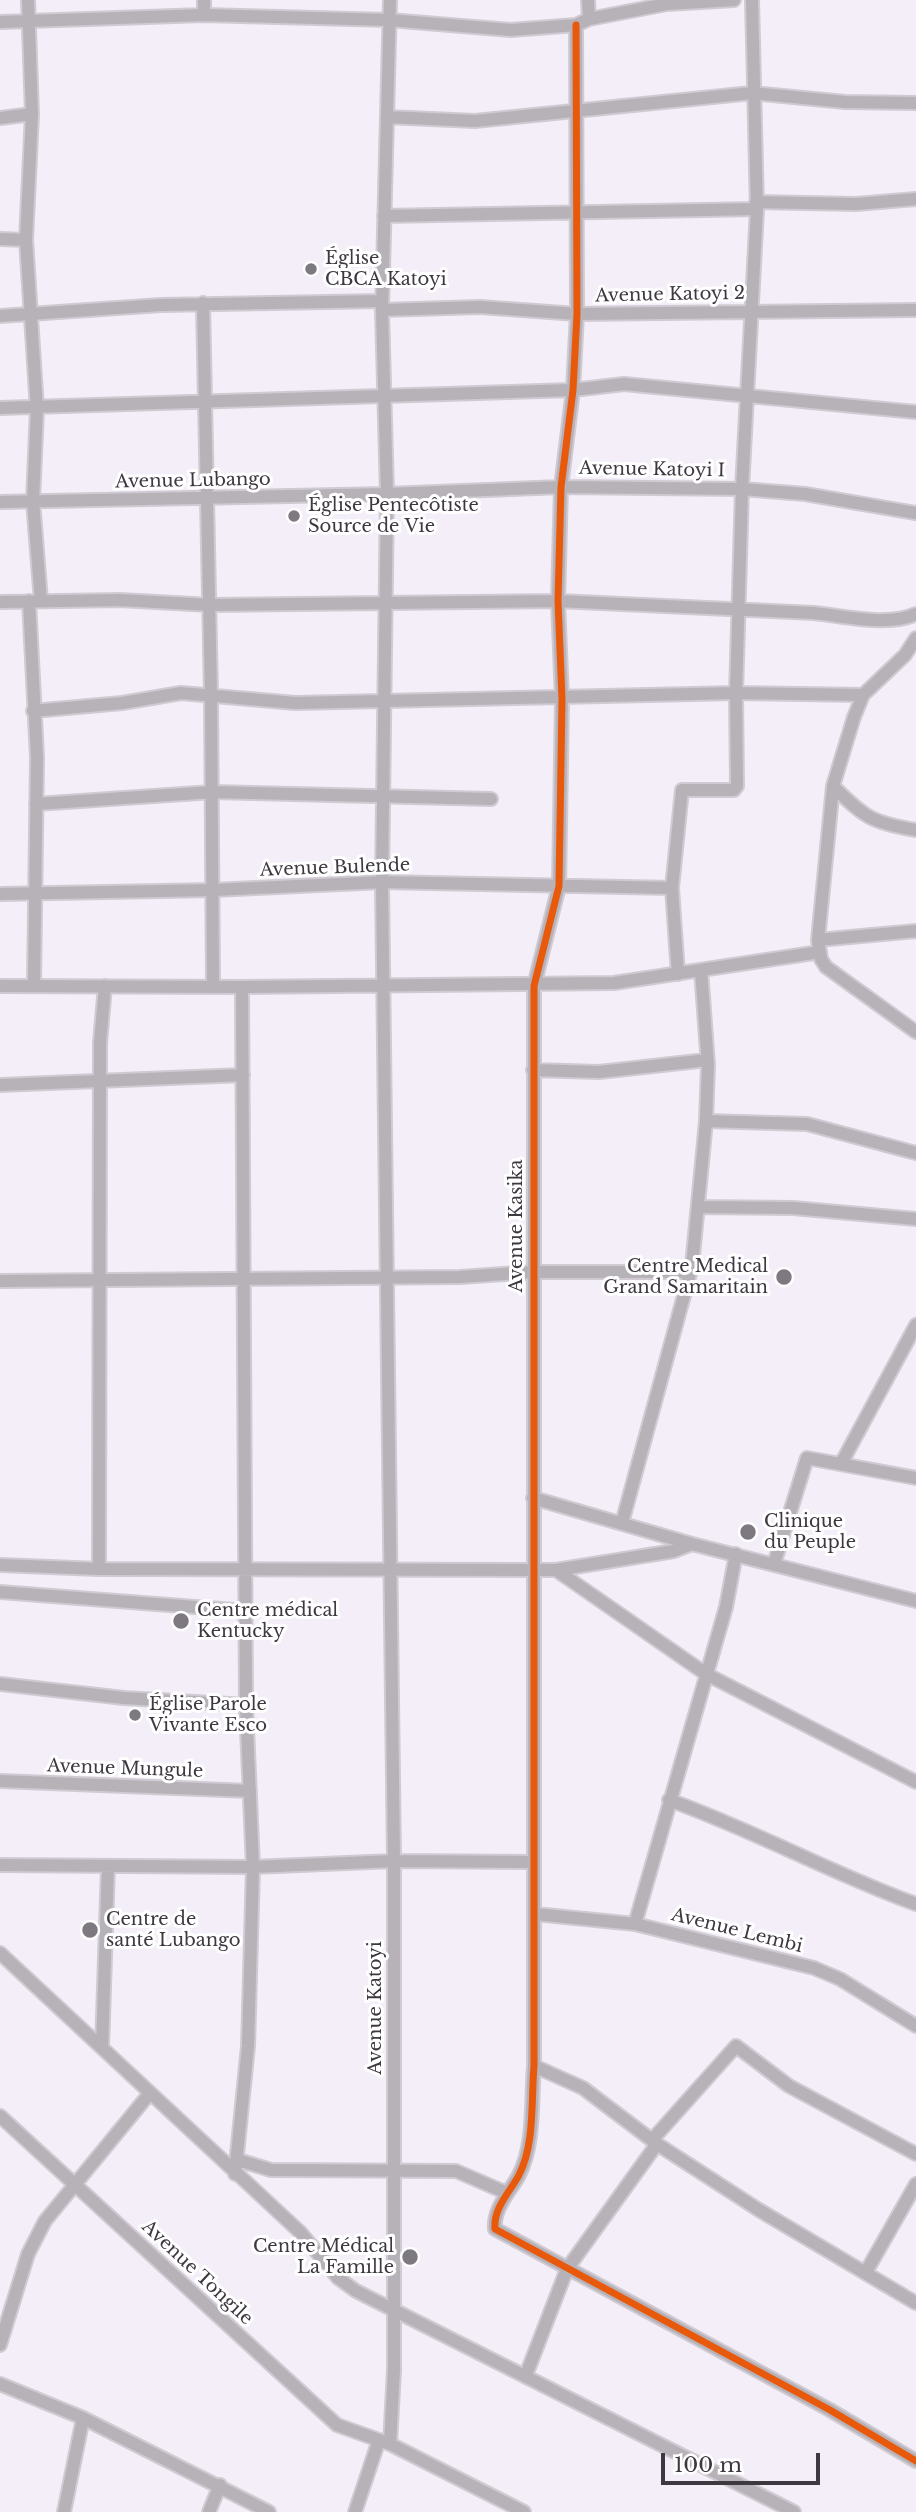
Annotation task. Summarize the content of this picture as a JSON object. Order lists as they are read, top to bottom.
{
  "streets": {
    "street": [
      "Avenue Katoyi 2",
      "Avenue Katoyi I",
      "Avenue Lubango",
      "Avenue Bulende",
      "Avenue Kasika",
      "Avenue Mungule",
      "Avenue Lembi",
      "Avenue Katoyi",
      "Avenue Tongile"
    ]
  },
  "crossings": [
    ["Avenue Katoyi 2", "Avenue Kasika"],
    ["Avenue Katoyi 2", "Avenue Katoyi"],
    ["Avenue Katoyi I", "Avenue Lubango"],
    ["Avenue Katoyi I", "Avenue Kasika"],
    ["Avenue Katoyi I", "Avenue Katoyi"],
    ["Avenue Lubango", "Avenue Katoyi"],
    ["Avenue Bulende", "Avenue Kasika"],
    ["Avenue Bulende", "Avenue Katoyi"],
    ["Avenue Kasika", "Avenue Lembi"],
    ["Avenue Katoyi", "Avenue Tongile"]
  ],
  "places": [
    "Église CBCA Katoyi",
    "Église Pentecôtiste Source de Vie",
    "Centre Medical Grand Samaritain",
    "Clinique du Peuple",
    "Centre médical Kentucky",
    "Église Parole Vivante Esco",
    "Centre de santé Lubango",
    "Centre Médical La Famille"
  ],
  "scale_bar": "100 m"
}
